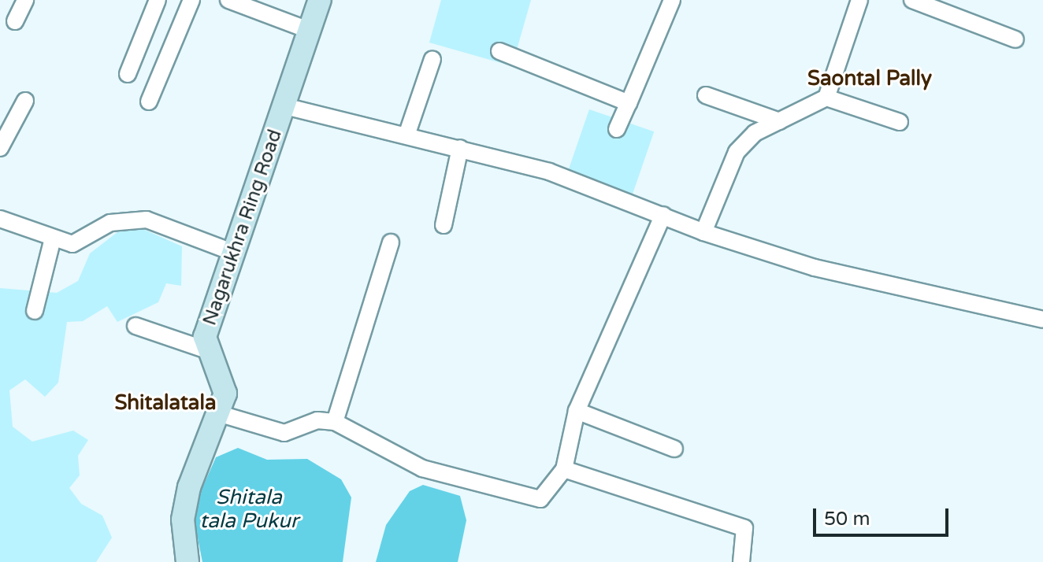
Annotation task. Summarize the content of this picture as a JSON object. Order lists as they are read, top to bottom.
{
  "streets": {
    "main road": ["Nagarukhra Ring Road"]
  },
  "districts": ["Saontal Pally", "Shitalatala"],
  "water": ["Shitala tala Pukur"],
  "scale_bar": "50 m"
}
